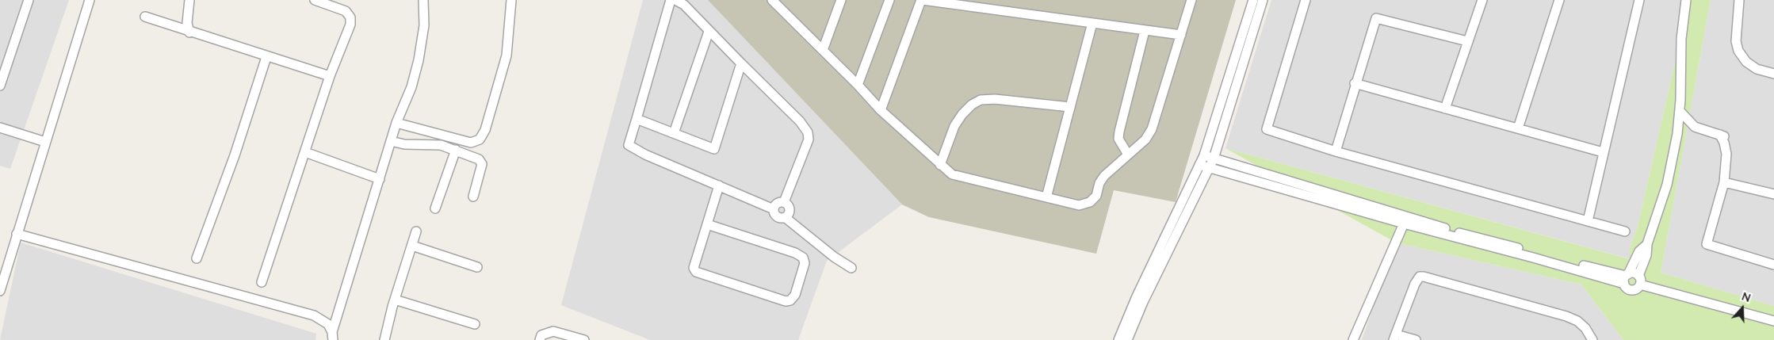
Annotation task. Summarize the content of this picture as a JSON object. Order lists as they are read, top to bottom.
{
  "north": "top"
}
